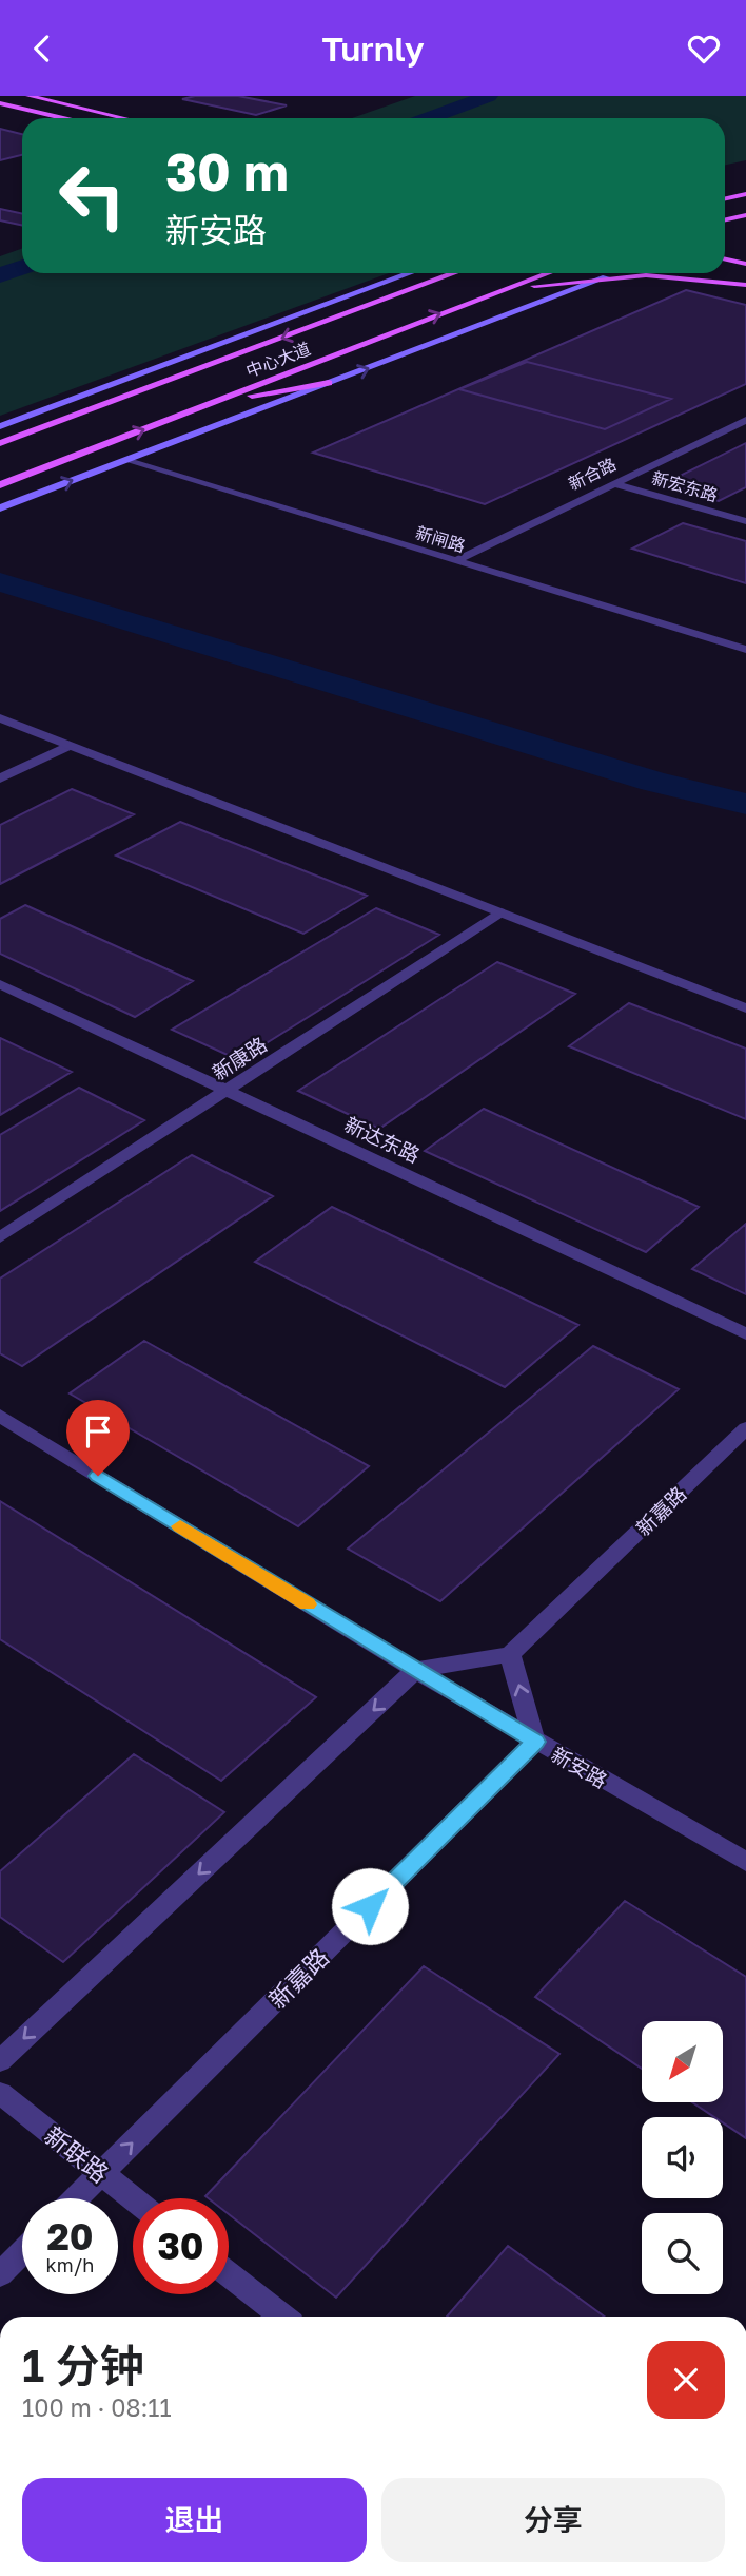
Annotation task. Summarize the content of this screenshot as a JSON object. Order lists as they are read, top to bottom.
{
  "streets": {
    "main road": ["中心大道"],
    "street": [
      "新合路",
      "新宏东路",
      "新闸路",
      "新康路",
      "新达东路",
      "新嘉路",
      "新安路",
      "新联路"
    ]
  },
  "crossings": [
    ["新合路", "新宏东路"],
    ["新合路", "新闸路"],
    ["新康路", "新达东路"],
    ["新嘉路", "新安路"],
    ["新嘉路", "新联路"]
  ],
  "north": "bottom left",
  "page": {
    "header": "Turnly",
    "turn": ["30 m", "新安路"],
    "speed": "20 km/h",
    "limit": "30",
    "heading": ["1 分钟", "100 m · 08:11"],
    "buttons": ["退出", "分享"]
  }
}
